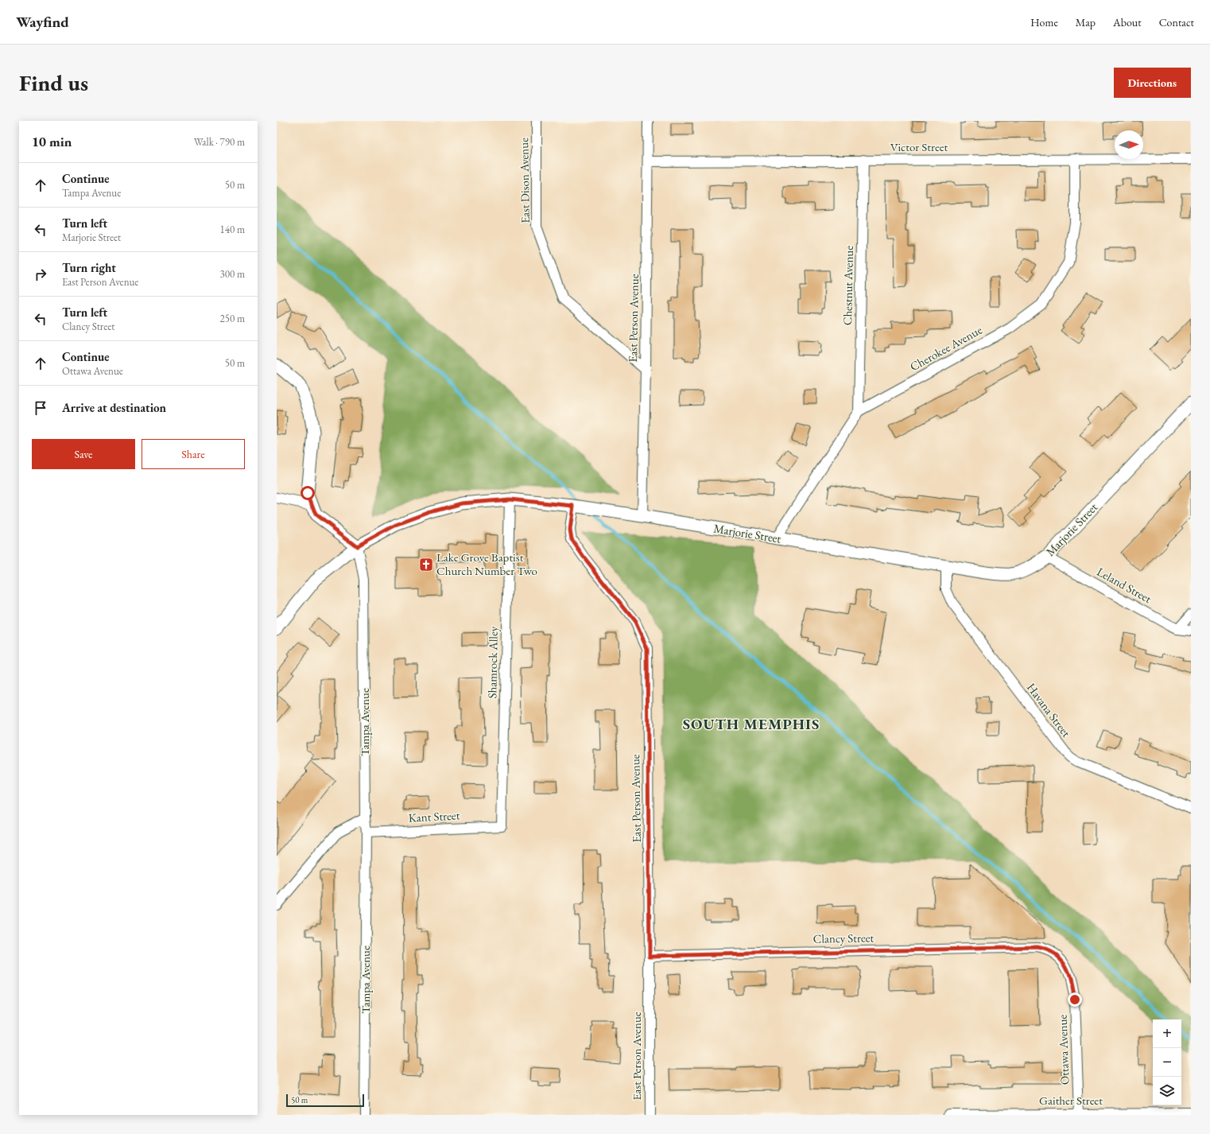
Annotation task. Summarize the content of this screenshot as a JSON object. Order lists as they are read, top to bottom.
{
  "streets": {
    "street": [
      "Victor Street",
      "East Dison Avenue",
      "Chestnut Avenue",
      "East Person Avenue",
      "Cherokee Avenue",
      "Marjorie Street",
      "Leland Street",
      "Shamrock Alley",
      "Havana Street",
      "Tampa Avenue",
      "Kant Street",
      "Clancy Street",
      "Ottawa Avenue",
      "Gaither Street"
    ]
  },
  "crossings": [
    ["Victor Street", "Chestnut Avenue"],
    ["Victor Street", "East Person Avenue"],
    ["Victor Street", "Cherokee Avenue"],
    ["East Dison Avenue", "East Person Avenue"],
    ["Chestnut Avenue", "Cherokee Avenue"],
    ["East Person Avenue", "Marjorie Street"],
    ["East Person Avenue", "Clancy Street"],
    ["Cherokee Avenue", "Marjorie Street"],
    ["Marjorie Street", "Leland Street"],
    ["Marjorie Street", "Shamrock Alley"],
    ["Marjorie Street", "Havana Street"],
    ["Marjorie Street", "Tampa Avenue"],
    ["Shamrock Alley", "Kant Street"],
    ["Tampa Avenue", "Kant Street"],
    ["Clancy Street", "Ottawa Avenue"],
    ["Ottawa Avenue", "Gaither Street"]
  ],
  "districts": ["SOUTH MEMPHIS"],
  "places": {
    "church": ["Lake Grove Baptist Church Number Two"]
  },
  "scale_bar": "50 m",
  "north": "right",
  "page": {
    "header": "Wayfind",
    "nav": [
      "Home",
      "Map",
      "About",
      "Contact"
    ],
    "buttons": [
      "Directions",
      ["Save", "Share"]
    ],
    "title": "Find us",
    "heading": ["10 min", "Walk · 790 m"],
    "list": [
      ["Continue", "Tampa Avenue", "50 m"],
      ["Turn left", "Marjorie Street", "140 m"],
      ["Turn right", "East Person Avenue", "300 m"],
      ["Turn left", "Clancy Street", "250 m"],
      ["Continue", "Ottawa Avenue", "50 m"],
      "Arrive at destination"
    ],
    "map_buttons": ["+", "−"],
    "scale": "50 m"
  }
}
